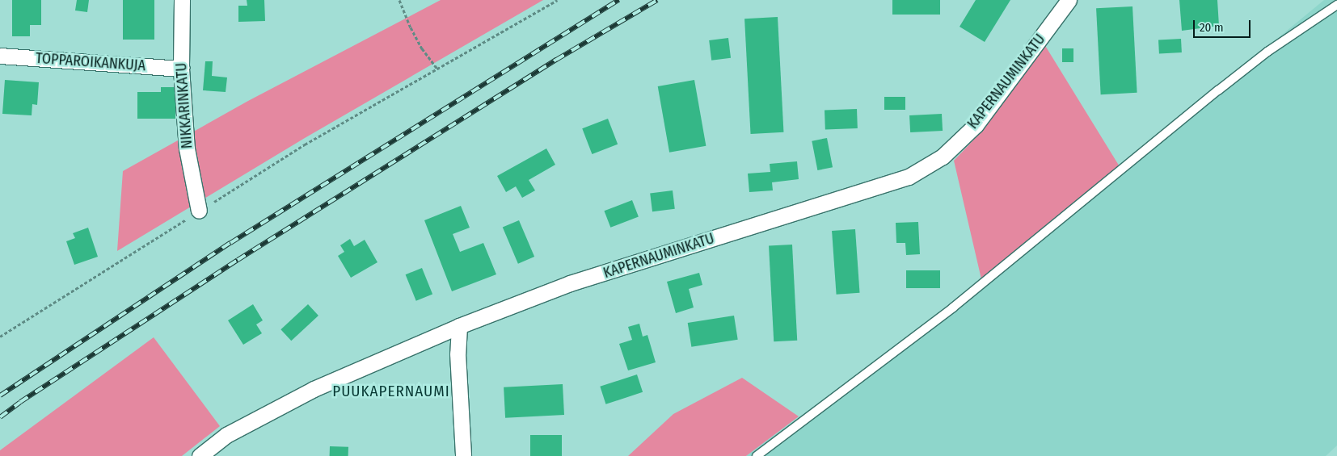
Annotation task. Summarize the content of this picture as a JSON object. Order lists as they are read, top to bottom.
{
  "streets": {
    "street": ["TOPPAROIKANKUJA", "KAPERNAUMINKATU", "NIKKARINKATU"]
  },
  "crossings": [
    ["TOPPAROIKANKUJA", "NIKKARINKATU"]
  ],
  "districts": ["PUUKAPERNAUMI"],
  "scale_bar": "20 m"
}
